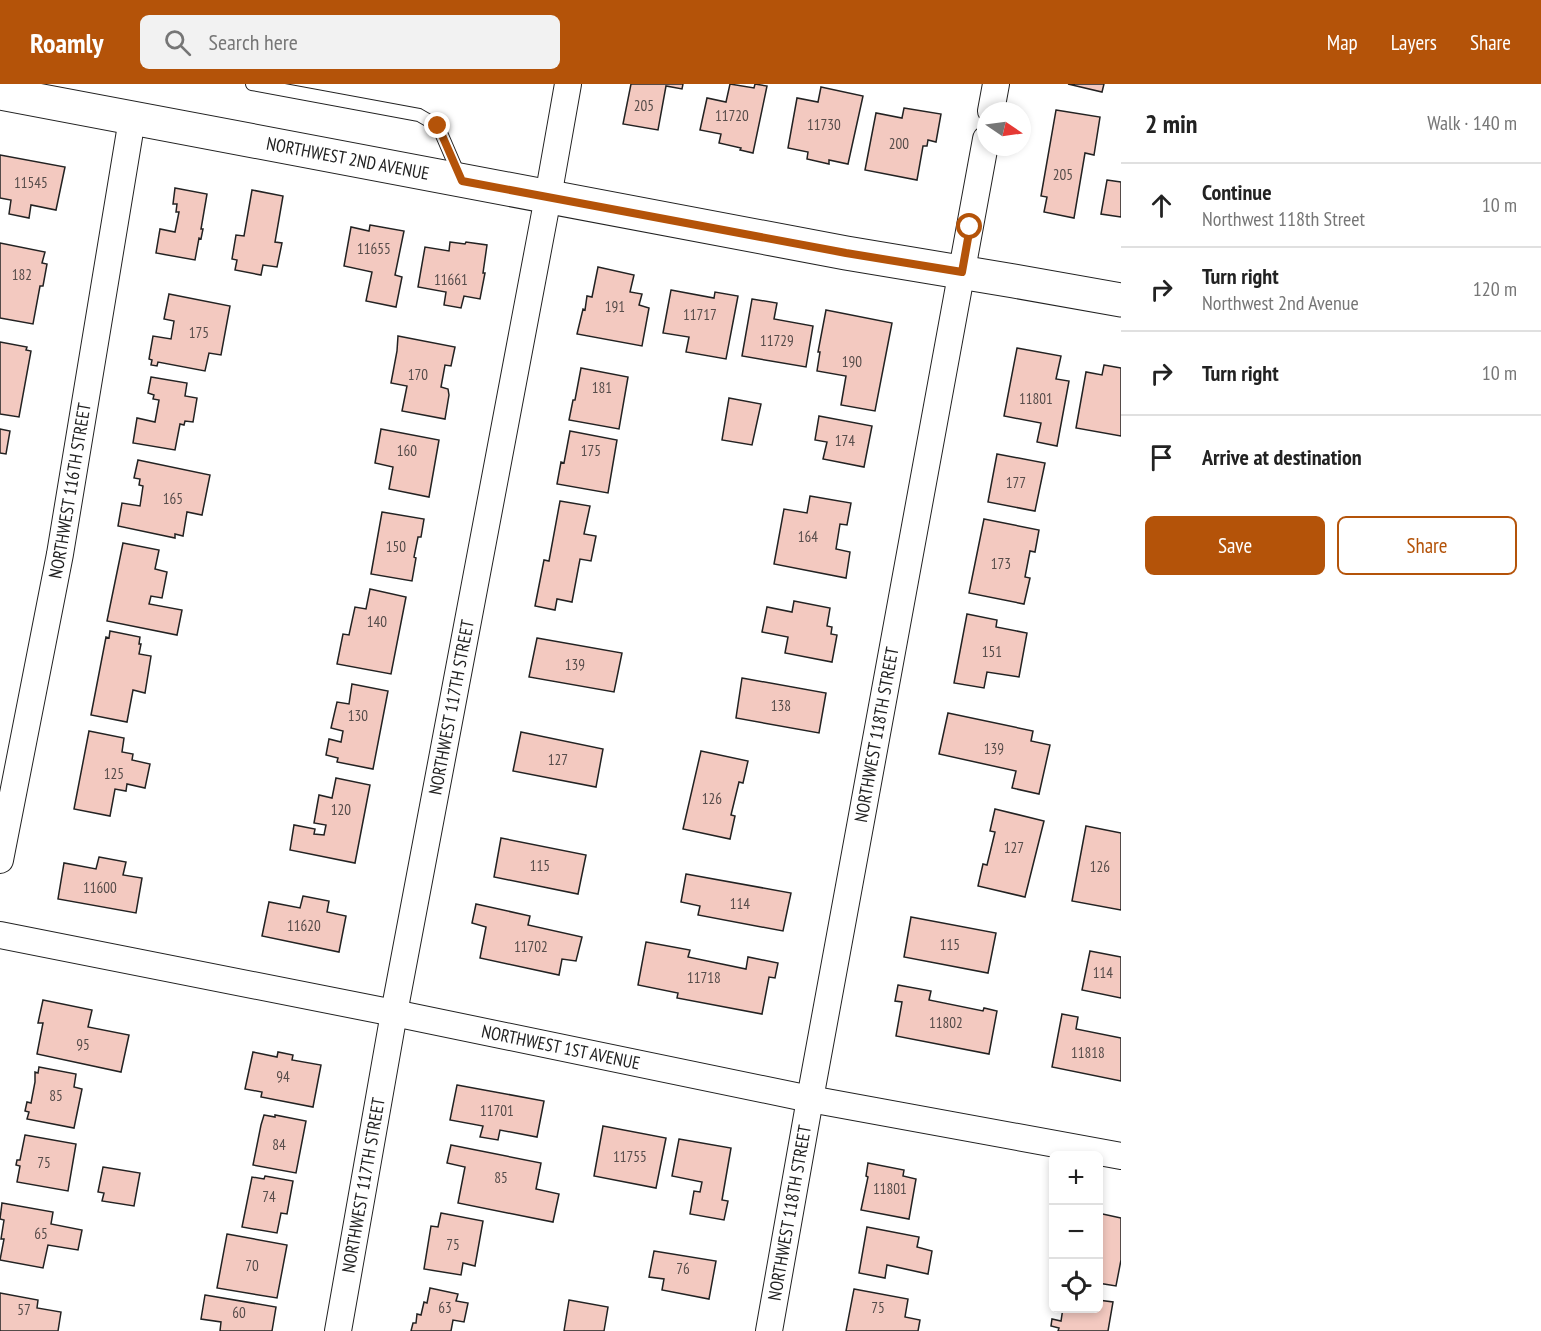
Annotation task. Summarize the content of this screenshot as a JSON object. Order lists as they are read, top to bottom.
{
  "streets": {
    "street": [
      "NORTHWEST 2ND AVENUE",
      "NORTHWEST 116TH STREET",
      "NORTHWEST 117TH STREET",
      "NORTHWEST 118TH STREET",
      "NORTHWEST 1ST AVENUE"
    ]
  },
  "crossings": [
    ["NORTHWEST 2ND AVENUE", "NORTHWEST 116TH STREET"],
    ["NORTHWEST 2ND AVENUE", "NORTHWEST 117TH STREET"],
    ["NORTHWEST 2ND AVENUE", "NORTHWEST 118TH STREET"],
    ["NORTHWEST 117TH STREET", "NORTHWEST 1ST AVENUE"],
    ["NORTHWEST 118TH STREET", "NORTHWEST 1ST AVENUE"]
  ],
  "house_numbers": [
    "205",
    "11720",
    "11730",
    "200",
    "205",
    "11545",
    "11655",
    "182",
    "11661",
    "191",
    "11717",
    "175",
    "11729",
    "190",
    "170",
    "181",
    "11801",
    "174",
    "160",
    "175",
    "177",
    "165",
    "164",
    "150",
    "173",
    "140",
    "151",
    "139",
    "138",
    "130",
    "139",
    "127",
    "125",
    "126",
    "120",
    "127",
    "115",
    "126",
    "11600",
    "114",
    "11620",
    "115",
    "11702",
    "114",
    "11718",
    "11802",
    "95",
    "11818",
    "94",
    "85",
    "11701",
    "84",
    "11755",
    "75",
    "85",
    "11801",
    "74",
    "65",
    "75",
    "70",
    "76",
    "63",
    "75",
    "57",
    "60"
  ],
  "north": "right",
  "page": {
    "header": "Roamly",
    "search": "Search here",
    "nav": ["Map", "Layers", "Share"],
    "heading": ["2 min", "Walk · 140 m"],
    "list": [
      ["Continue", "Northwest 118th Street", "10 m"],
      ["Turn right", "Northwest 2nd Avenue", "120 m"],
      ["Turn right", "10 m"],
      "Arrive at destination"
    ],
    "buttons": ["Save", "Share"],
    "map_buttons": ["+", "−"]
  }
}
